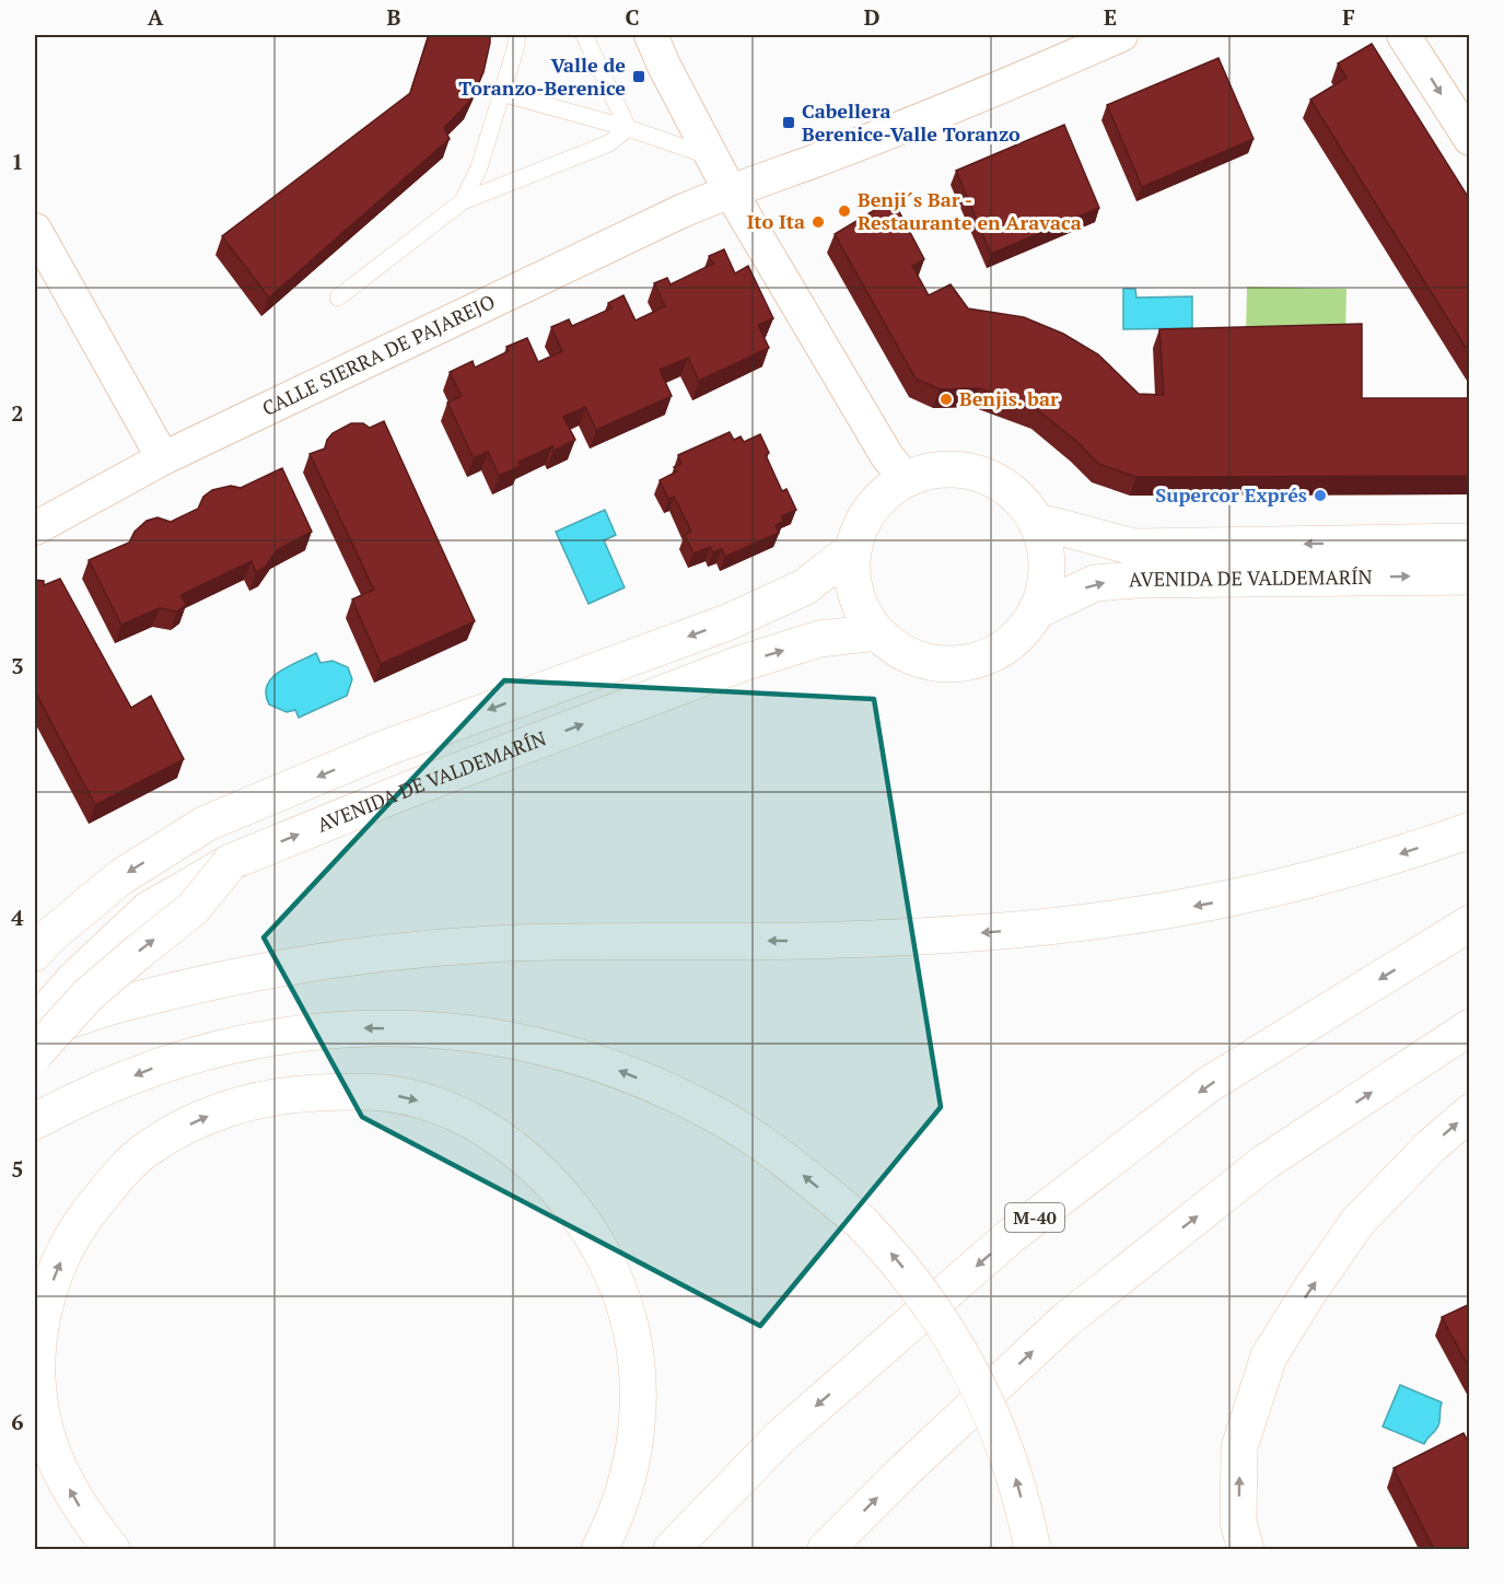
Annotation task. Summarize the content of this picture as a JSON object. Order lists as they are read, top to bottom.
{
  "streets": {
    "main road": ["AVENIDA DE VALDEMARÍN", "M-40"],
    "street": ["CALLE SIERRA DE PAJAREJO"]
  },
  "places": {
    "transit": ["Valle de Toranzo-Berenice", "Cabellera Berenice-Valle Toranzo"],
    "other": [
      "Benji´s Bar - Restaurante en Aravaca",
      "Ito Ita",
      "Benjis. bar",
      "Supercor Exprés"
    ]
  },
  "grid": {
    "columns": [
      "A",
      "B",
      "C",
      "D",
      "E",
      "F"
    ],
    "rows": [
      "1",
      "2",
      "3",
      "4",
      "5",
      "6"
    ]
  }
}
